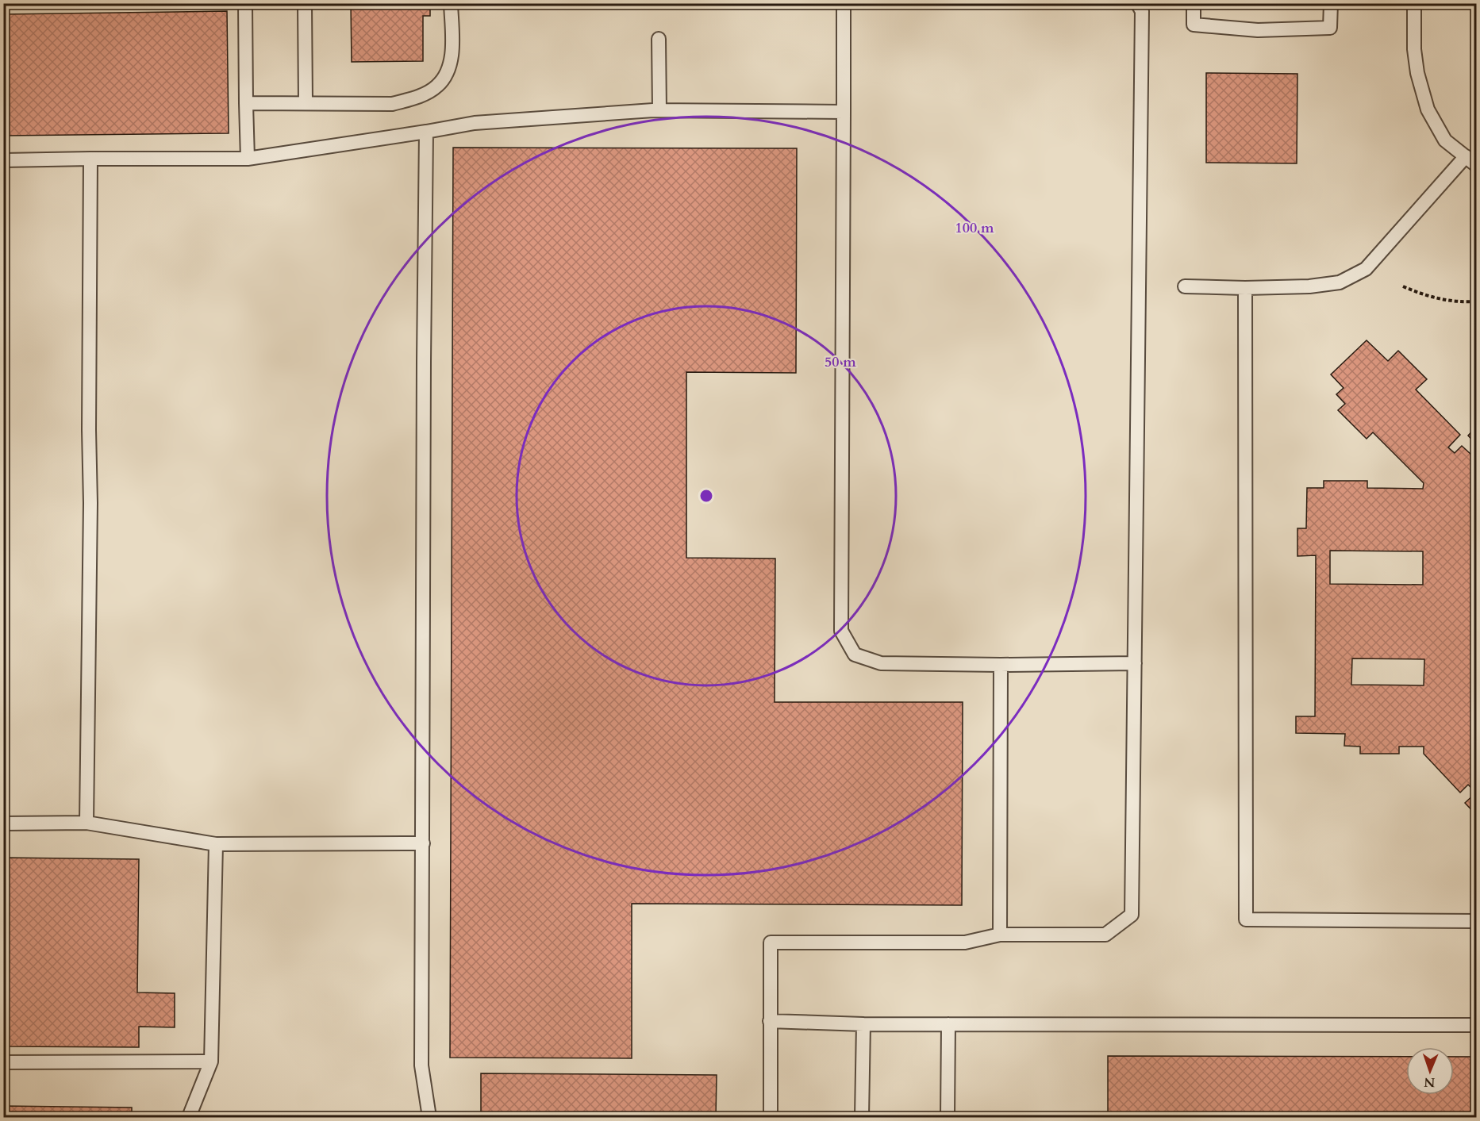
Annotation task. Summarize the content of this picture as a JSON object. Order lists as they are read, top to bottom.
{
  "north": "bottom",
  "rings": ["100 m", "50 m"]
}
